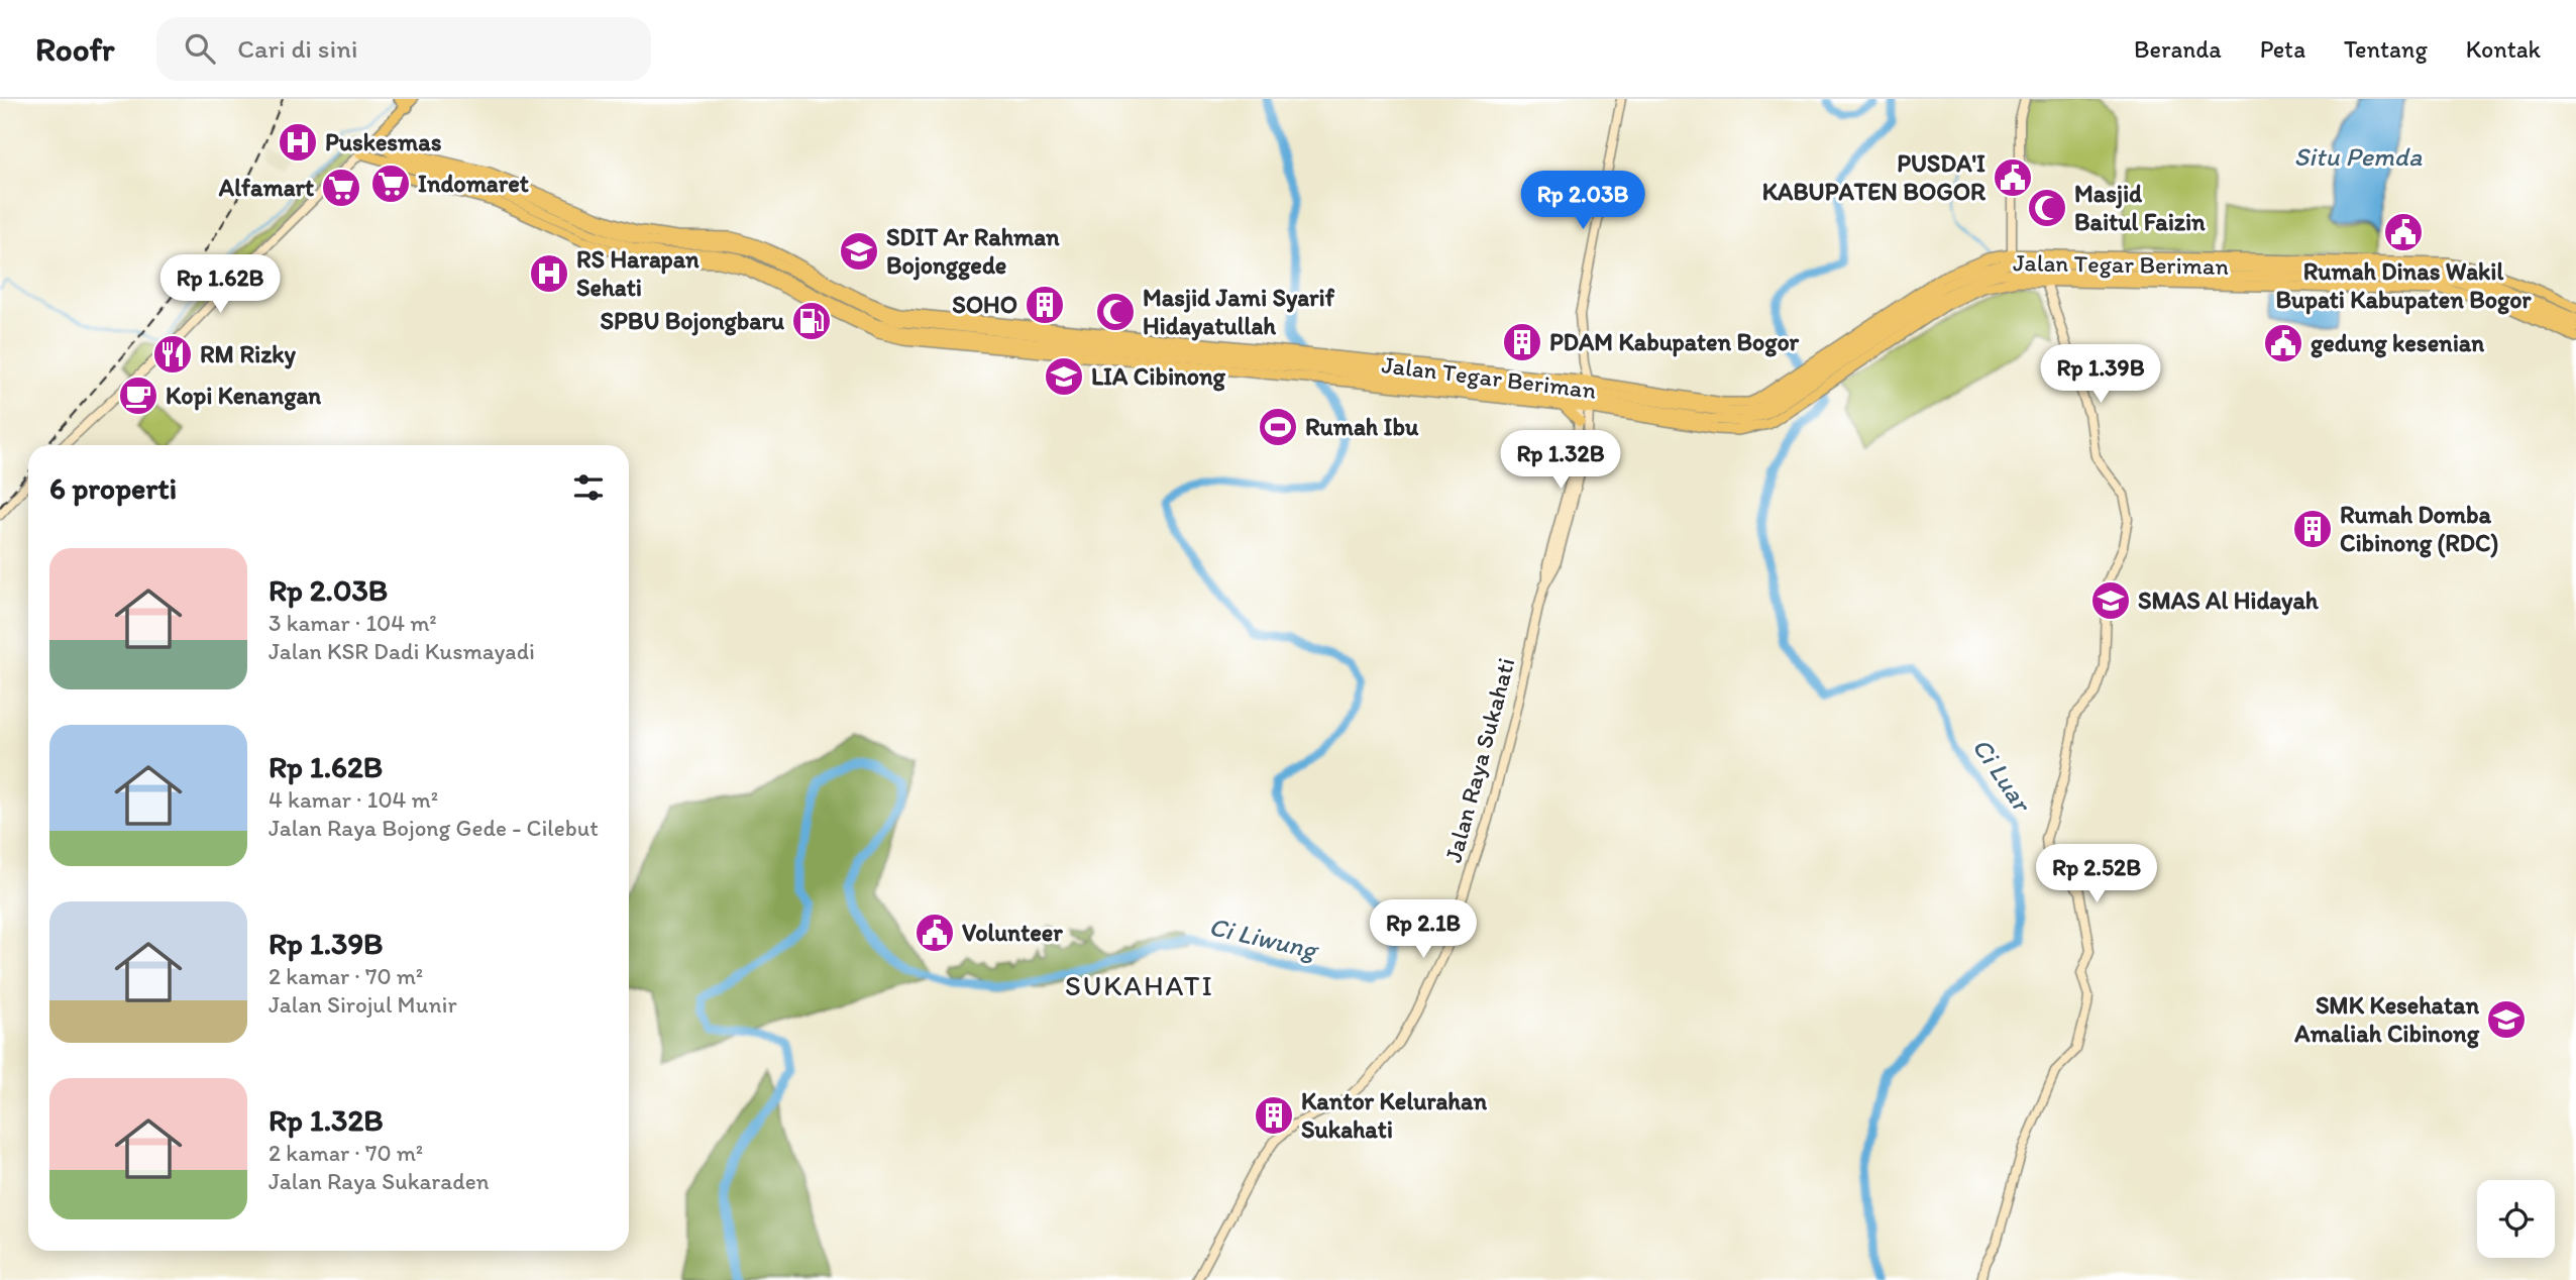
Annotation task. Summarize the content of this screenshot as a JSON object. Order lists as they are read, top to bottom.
{
  "streets": {
    "main road": ["Jalan Tegar Beriman", "Jalan Raya Sukahati"]
  },
  "districts": ["SUKAHATI"],
  "water": ["Situ Pemda", "Ci Luar", "Ci Liwung"],
  "places": {
    "hospital": ["Puskesmas", "RS Harapan Sehati"],
    "public building": [
      "PUSDA'I KABUPATEN BOGOR",
      "Rumah Dinas Wakil Bupati Kabupaten Bogor",
      "gedung kesenian",
      "Volunteer"
    ],
    "supermarket": ["Indomaret", "Alfamart"],
    "mosque": ["Masjid Baitul Faizin", "Masjid Jami Syarif Hidayatullah"],
    "school or university": [
      "SDIT Ar Rahman Bojonggede",
      "LIA Cibinong",
      "SMAS Al Hidayah",
      "SMK Kesehatan Amaliah Cibinong"
    ],
    "building": [
      "SOHO",
      "PDAM Kabupaten Bogor",
      "Rumah Domba Cibinong (RDC)",
      "Kantor Kelurahan Sukahati"
    ],
    "fuel station": ["SPBU Bojongbaru"],
    "restaurant": ["RM Rizky"],
    "cafe": ["Kopi Kenangan"],
    "sports": ["Rumah Ibu"]
  },
  "page": {
    "header": "Roofr",
    "search": "Cari di sini",
    "nav": [
      "Beranda",
      "Peta",
      "Tentang",
      "Kontak"
    ],
    "price": [
      "Rp 2.03B",
      "Rp 1.62B",
      "Rp 1.39B",
      "Rp 1.32B",
      "Rp 2.52B",
      "Rp 2.1B"
    ],
    "heading": "6 properti",
    "list": [
      {
        "name": "Rp 2.03B",
        "note": "3 kamar · 104 m² · Jalan KSR Dadi Kusmayadi"
      },
      {
        "name": "Rp 1.62B",
        "note": "4 kamar · 104 m² · Jalan Raya Bojong Gede - Cilebut"
      },
      {
        "name": "Rp 1.39B",
        "note": "2 kamar · 70 m² · Jalan Sirojul Munir"
      },
      {
        "name": "Rp 1.32B",
        "note": "2 kamar · 70 m² · Jalan Raya Sukaraden"
      }
    ]
  }
}
